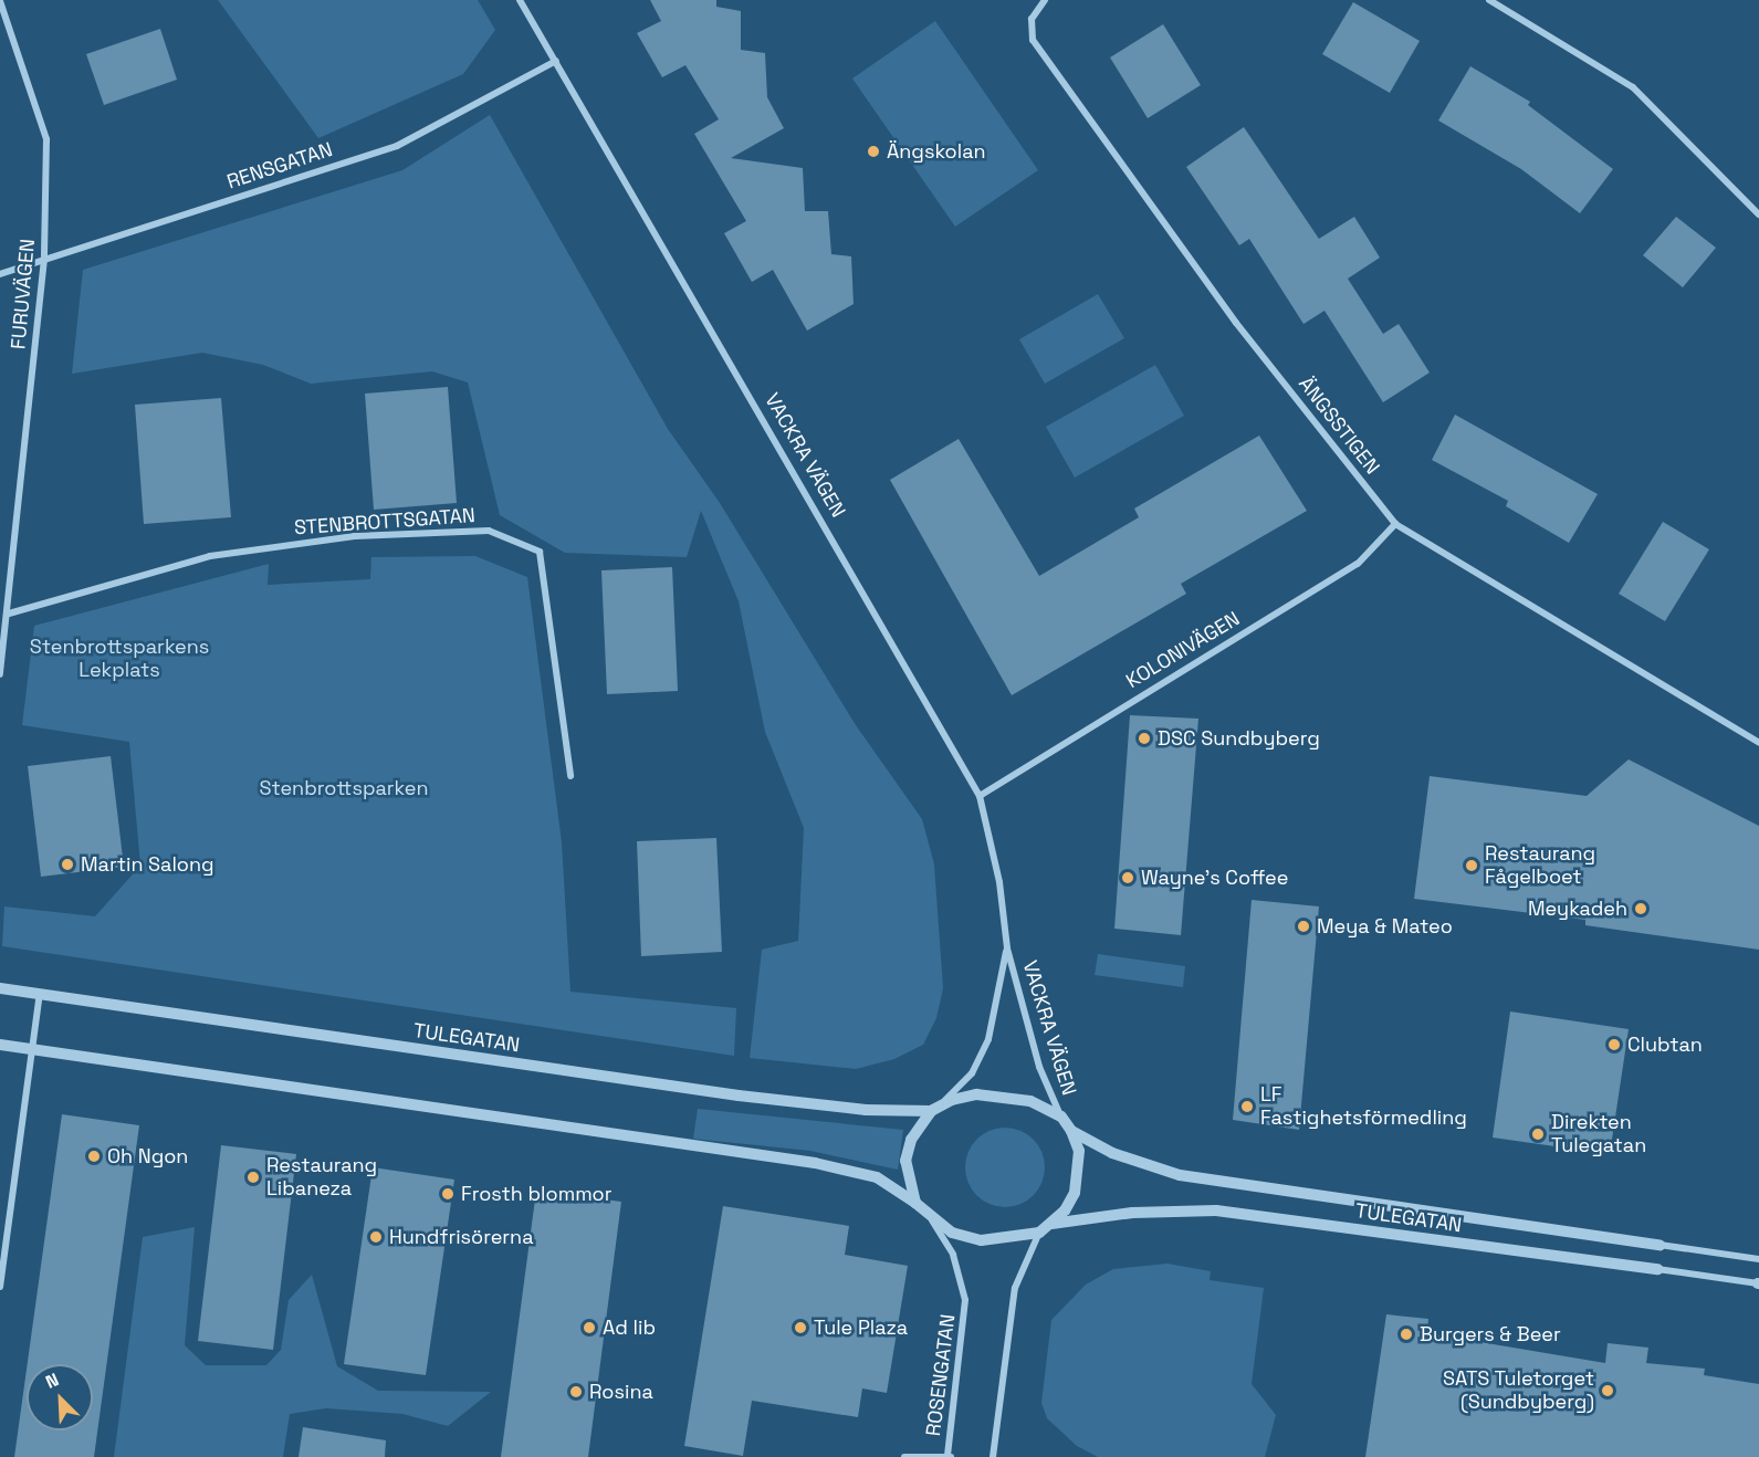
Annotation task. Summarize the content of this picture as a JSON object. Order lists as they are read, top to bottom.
{
  "streets": {
    "street": [
      "RENSGATAN",
      "FURUVÄGEN",
      "ÄNGSSTIGEN",
      "VACKRA VÄGEN",
      "STENBROTTSGATAN",
      "KOLONIVÄGEN",
      "TULEGATAN",
      "ROSENGATAN"
    ]
  },
  "crossings": [
    ["RENSGATAN", "FURUVÄGEN"],
    ["RENSGATAN", "VACKRA VÄGEN"],
    ["FURUVÄGEN", "STENBROTTSGATAN"],
    ["ÄNGSSTIGEN", "KOLONIVÄGEN"],
    ["VACKRA VÄGEN", "KOLONIVÄGEN"],
    ["VACKRA VÄGEN", "TULEGATAN"],
    ["VACKRA VÄGEN", "ROSENGATAN"],
    ["TULEGATAN", "ROSENGATAN"]
  ],
  "parks": ["Stenbrottsparkens Lekplats", "Stenbrottsparken"],
  "places": [
    "Ängskolan",
    "DSC Sundbyberg",
    "Martin Salong",
    "Restaurang Fågelboet",
    "Wayne's Coffee",
    "Meykadeh",
    "Meya & Mateo",
    "Clubtan",
    "LF Fastighetsförmedling",
    "Direkten Tulegatan",
    "Oh Ngon",
    "Restaurang Libaneza",
    "Frosth blommor",
    "Hundfrisörerna",
    "Ad lib",
    "Tule Plaza",
    "Burgers & Beer",
    "SATS Tuletorget (Sundbyberg)",
    "Rosina"
  ],
  "north": "top left"
}
